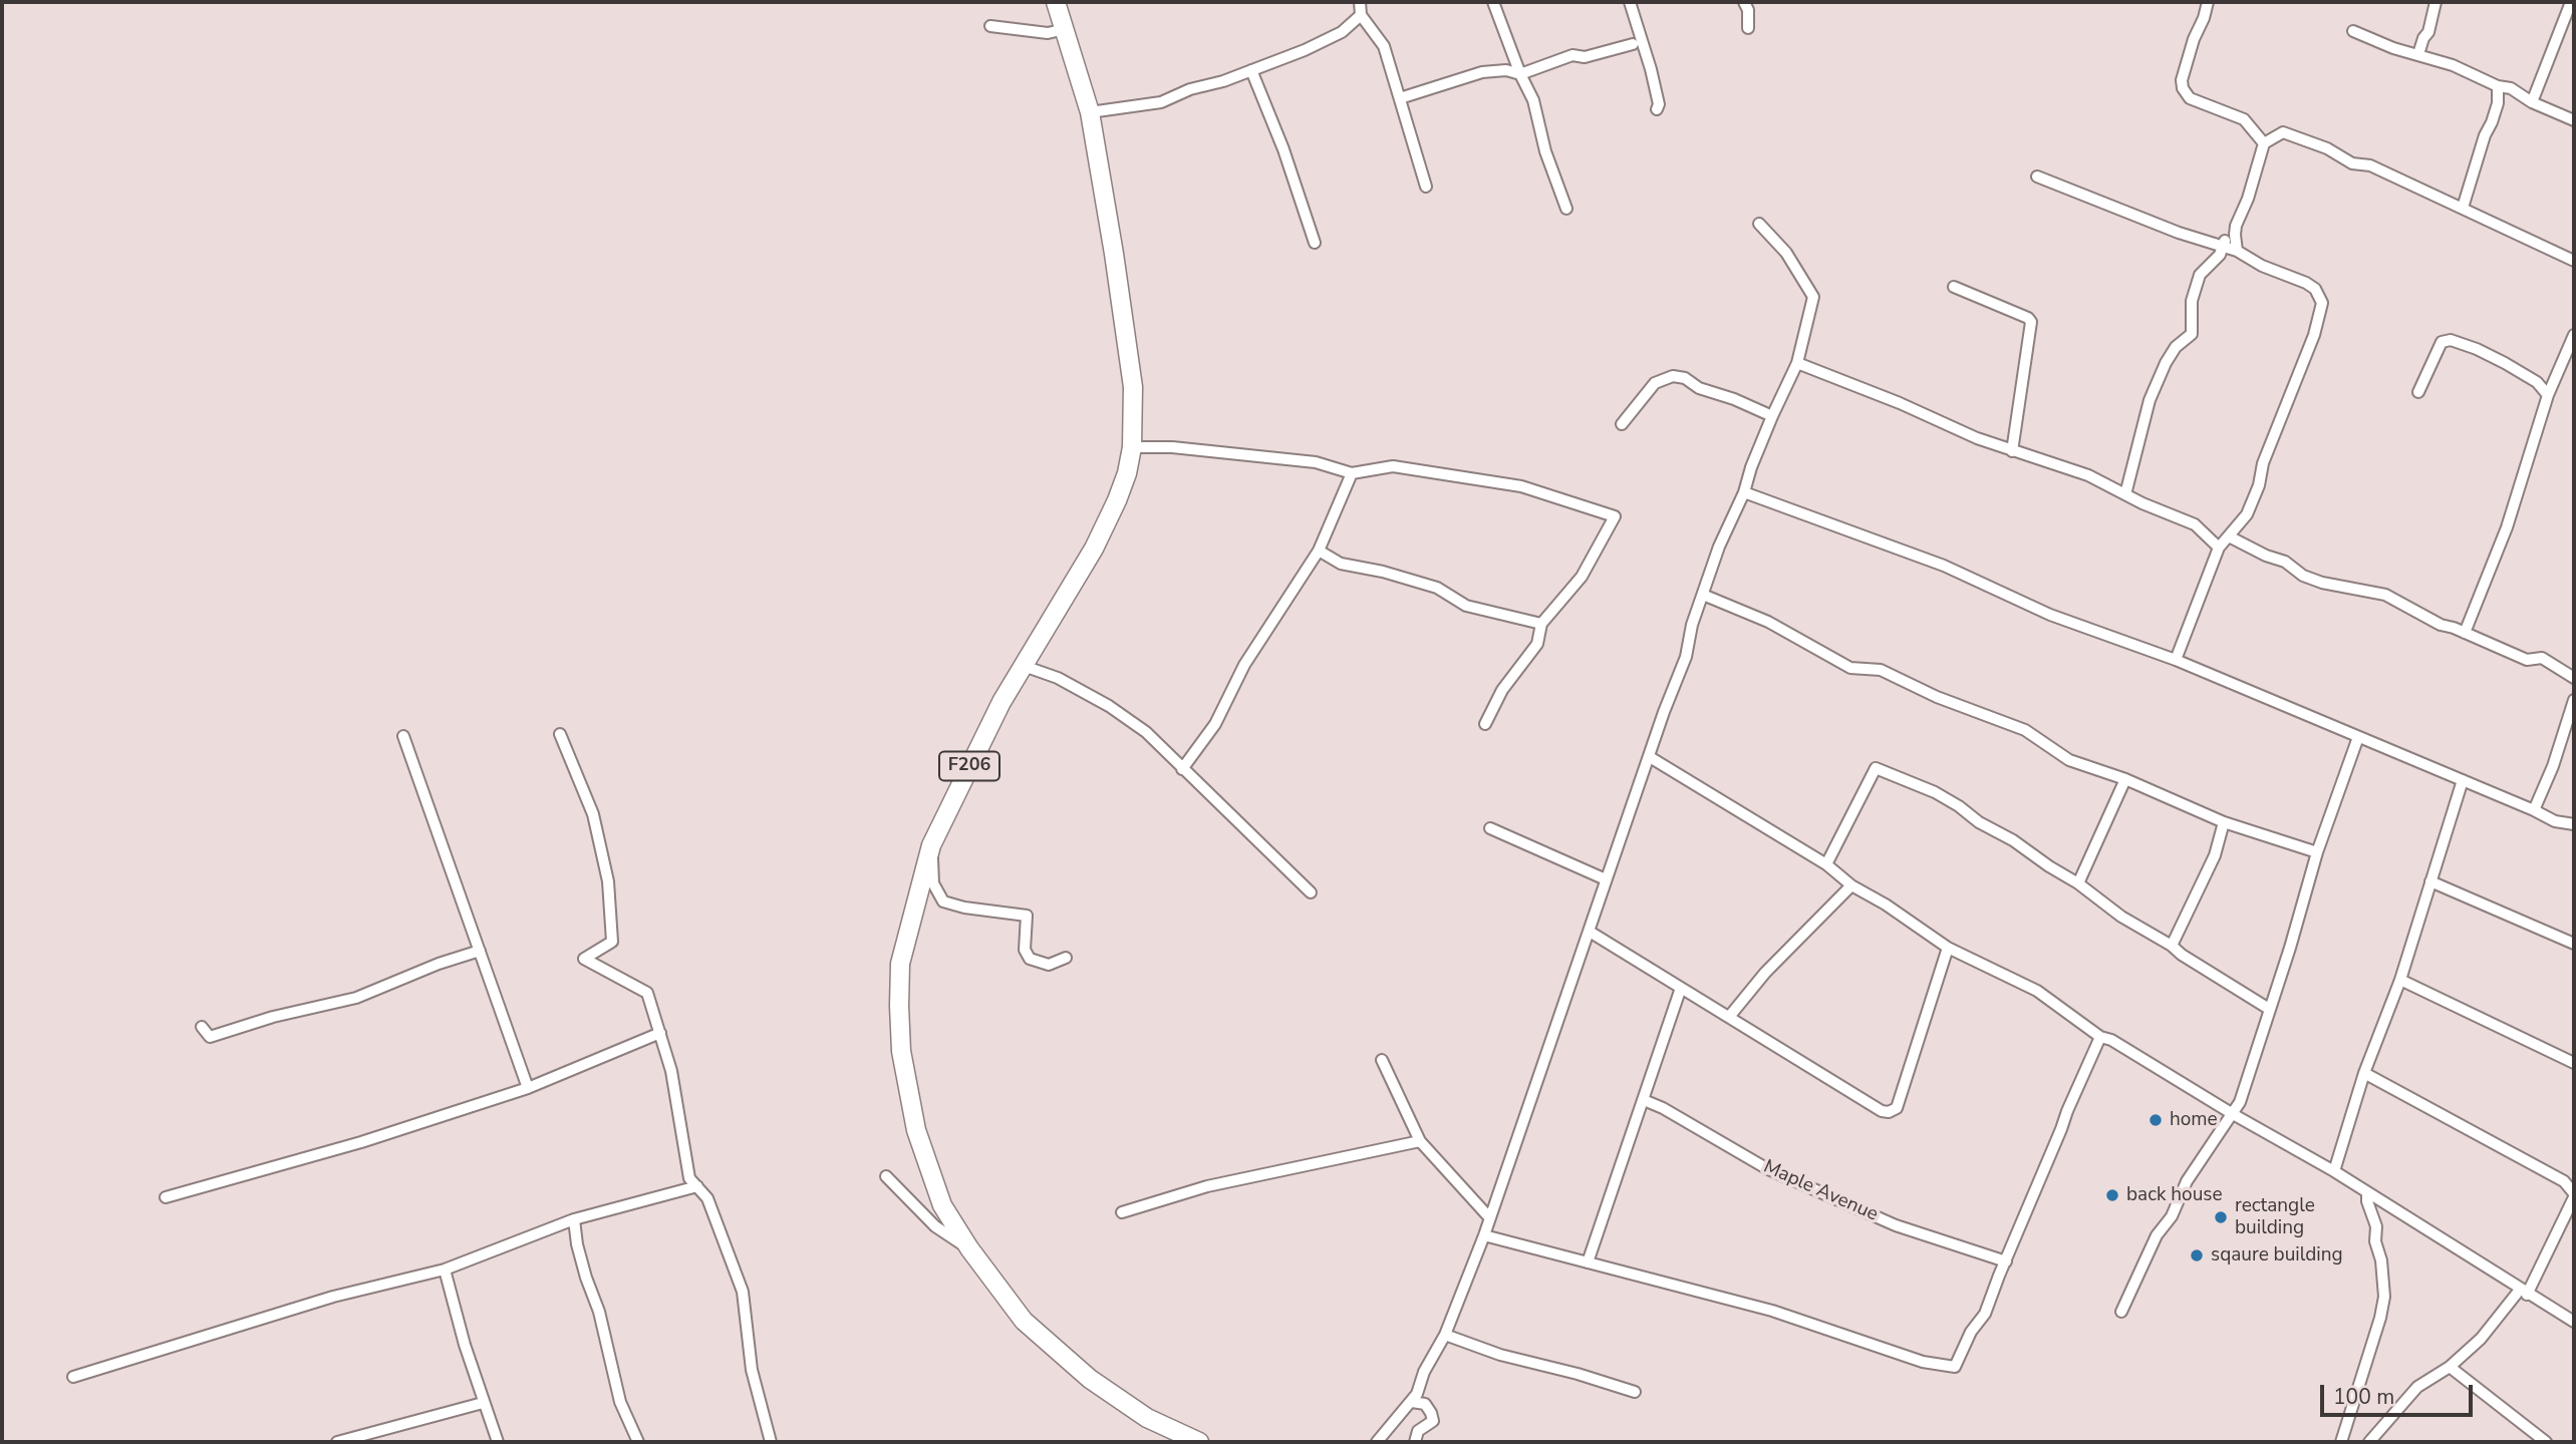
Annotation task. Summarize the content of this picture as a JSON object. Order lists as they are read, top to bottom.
{
  "streets": {
    "main road": ["F206"],
    "street": ["Maple Avenue"]
  },
  "places": [
    "home",
    "back house",
    "rectangle building",
    "sqaure building"
  ],
  "scale_bar": "100 m"
}
